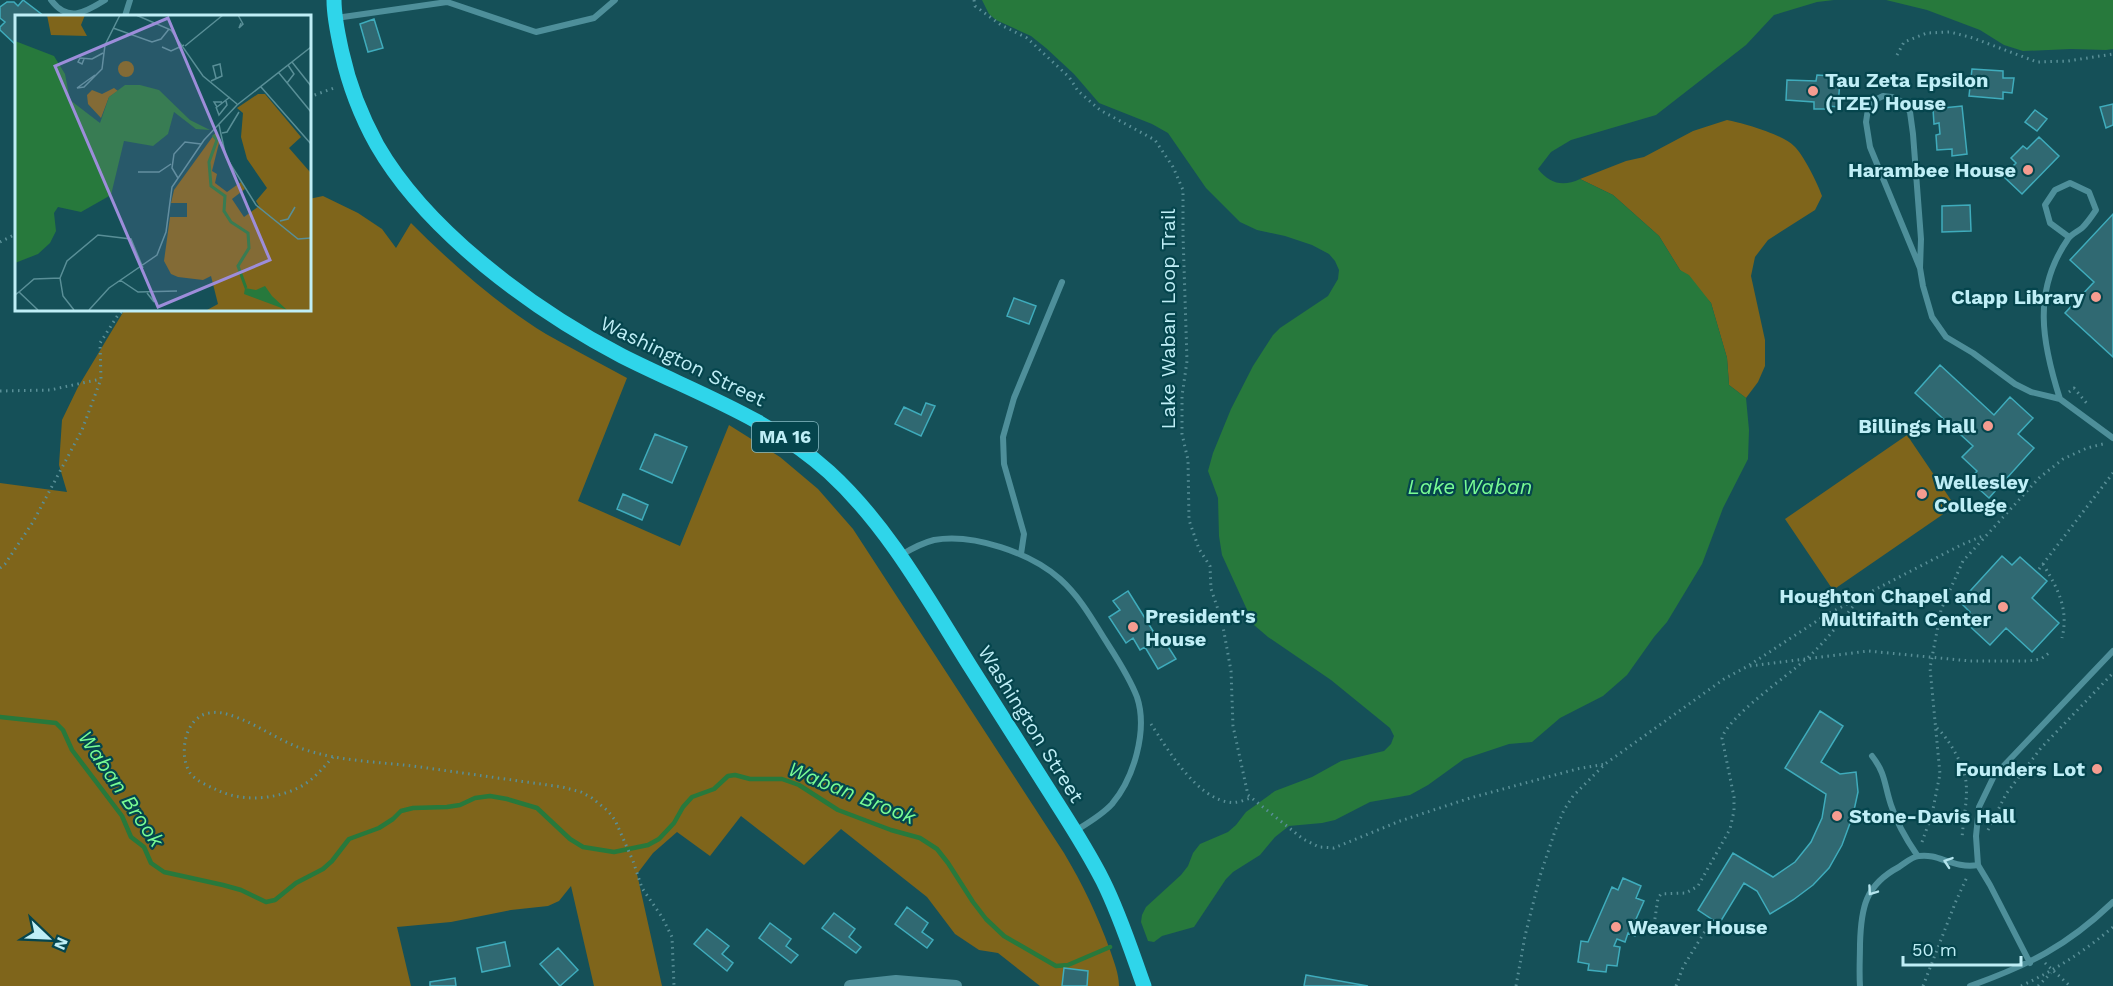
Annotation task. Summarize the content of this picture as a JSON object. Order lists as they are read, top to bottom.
{
  "streets": {
    "main road": ["Washington Street", "MA 16"],
    "path": ["Lake Waban Loop Trail"]
  },
  "water": ["Lake Waban", "Waban Brook"],
  "places": [
    "Tau Zeta Epsilon (TZE) House",
    "Harambee House",
    "Clapp Library",
    "Billings Hall",
    "Wellesley College",
    "Houghton Chapel and Multifaith Center",
    "President's House",
    "Founders Lot",
    "Stone-Davis Hall",
    "Weaver House"
  ],
  "scale_bar": "50 m",
  "north": "bottom right"
}
